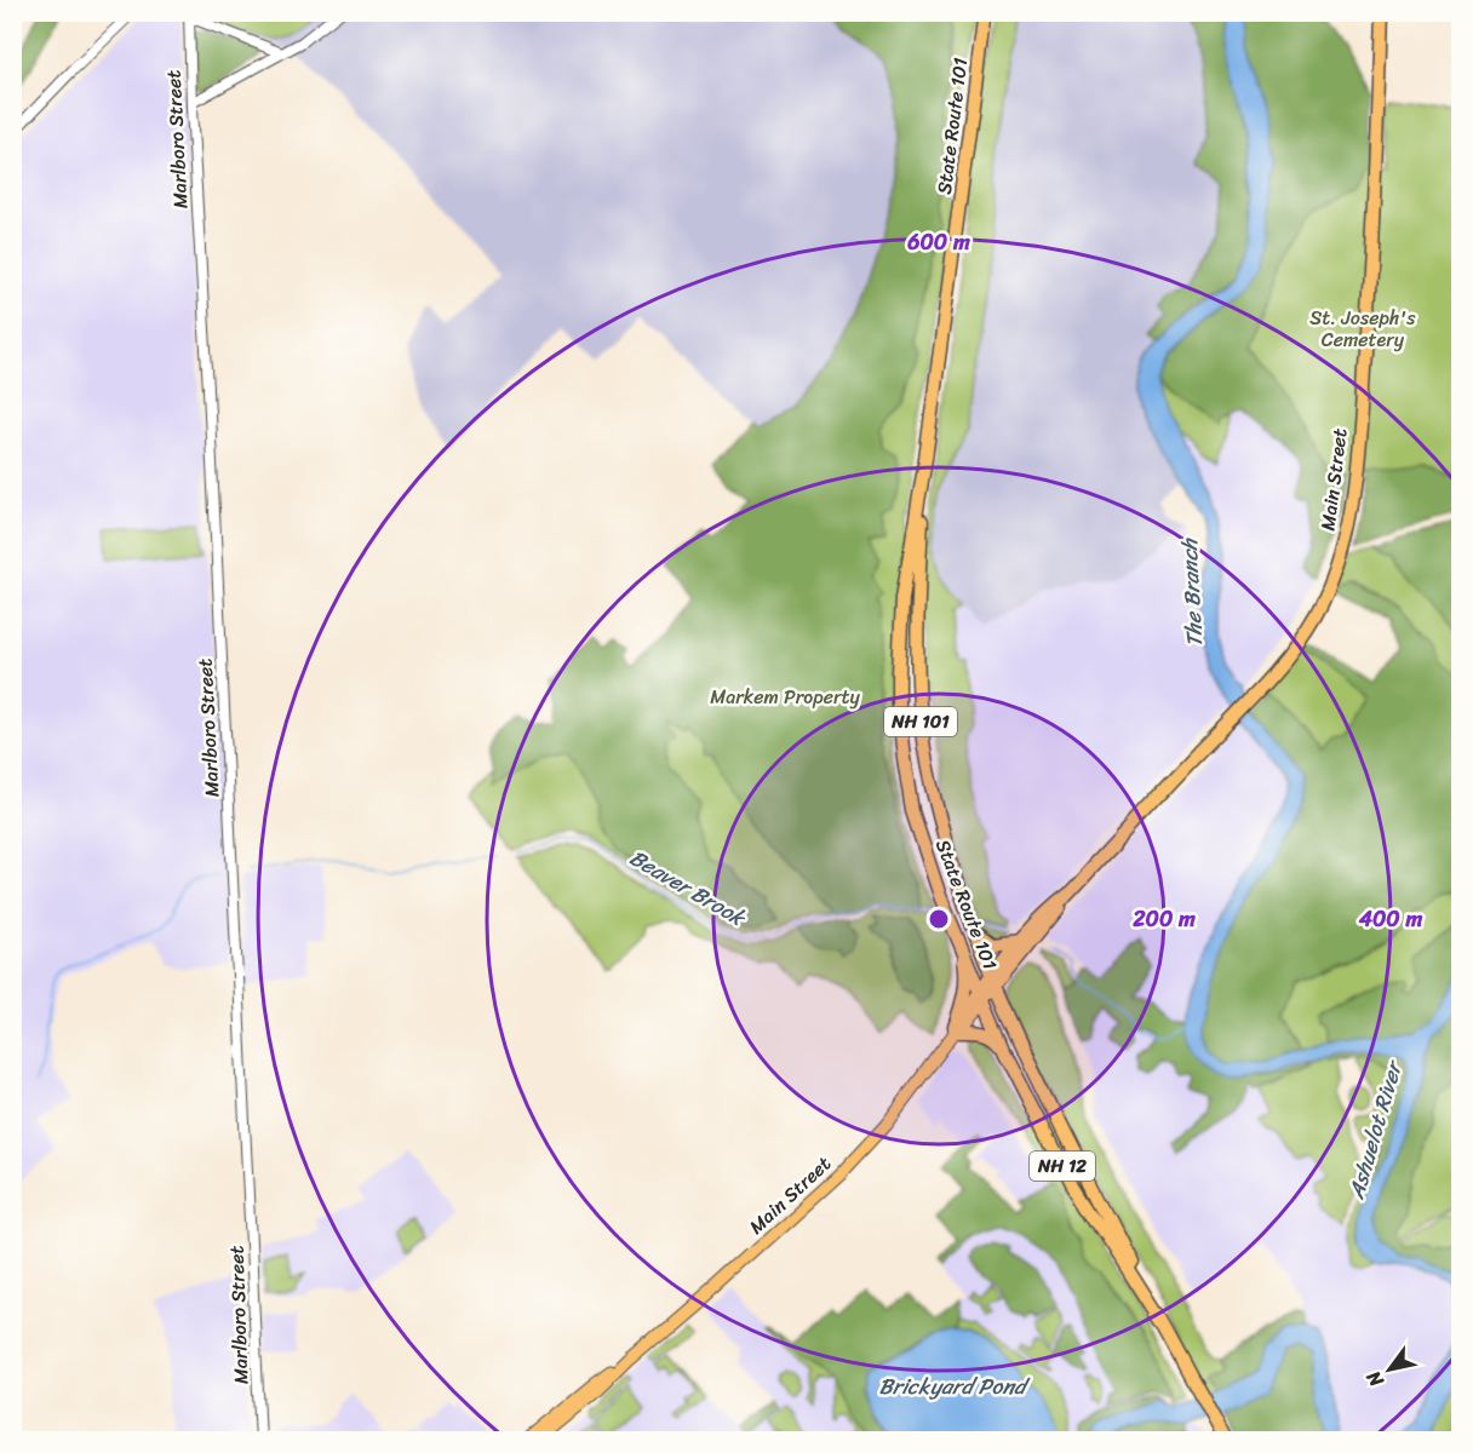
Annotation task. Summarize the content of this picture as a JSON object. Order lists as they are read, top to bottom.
{
  "streets": {
    "highway": [
      "State Route 101",
      "Main Street",
      "NH 101",
      "NH 12"
    ],
    "street": ["Marlboro Street"]
  },
  "crossings": [
    ["State Route 101", "Main Street"]
  ],
  "water": [
    "The Branch",
    "Beaver Brook",
    "Ashuelot River",
    "Brickyard Pond"
  ],
  "parks": ["St. Joseph's Cemetery", "Markem Property"],
  "north": "bottom left",
  "rings": ["600 m", "200 m", "400 m"]
}
